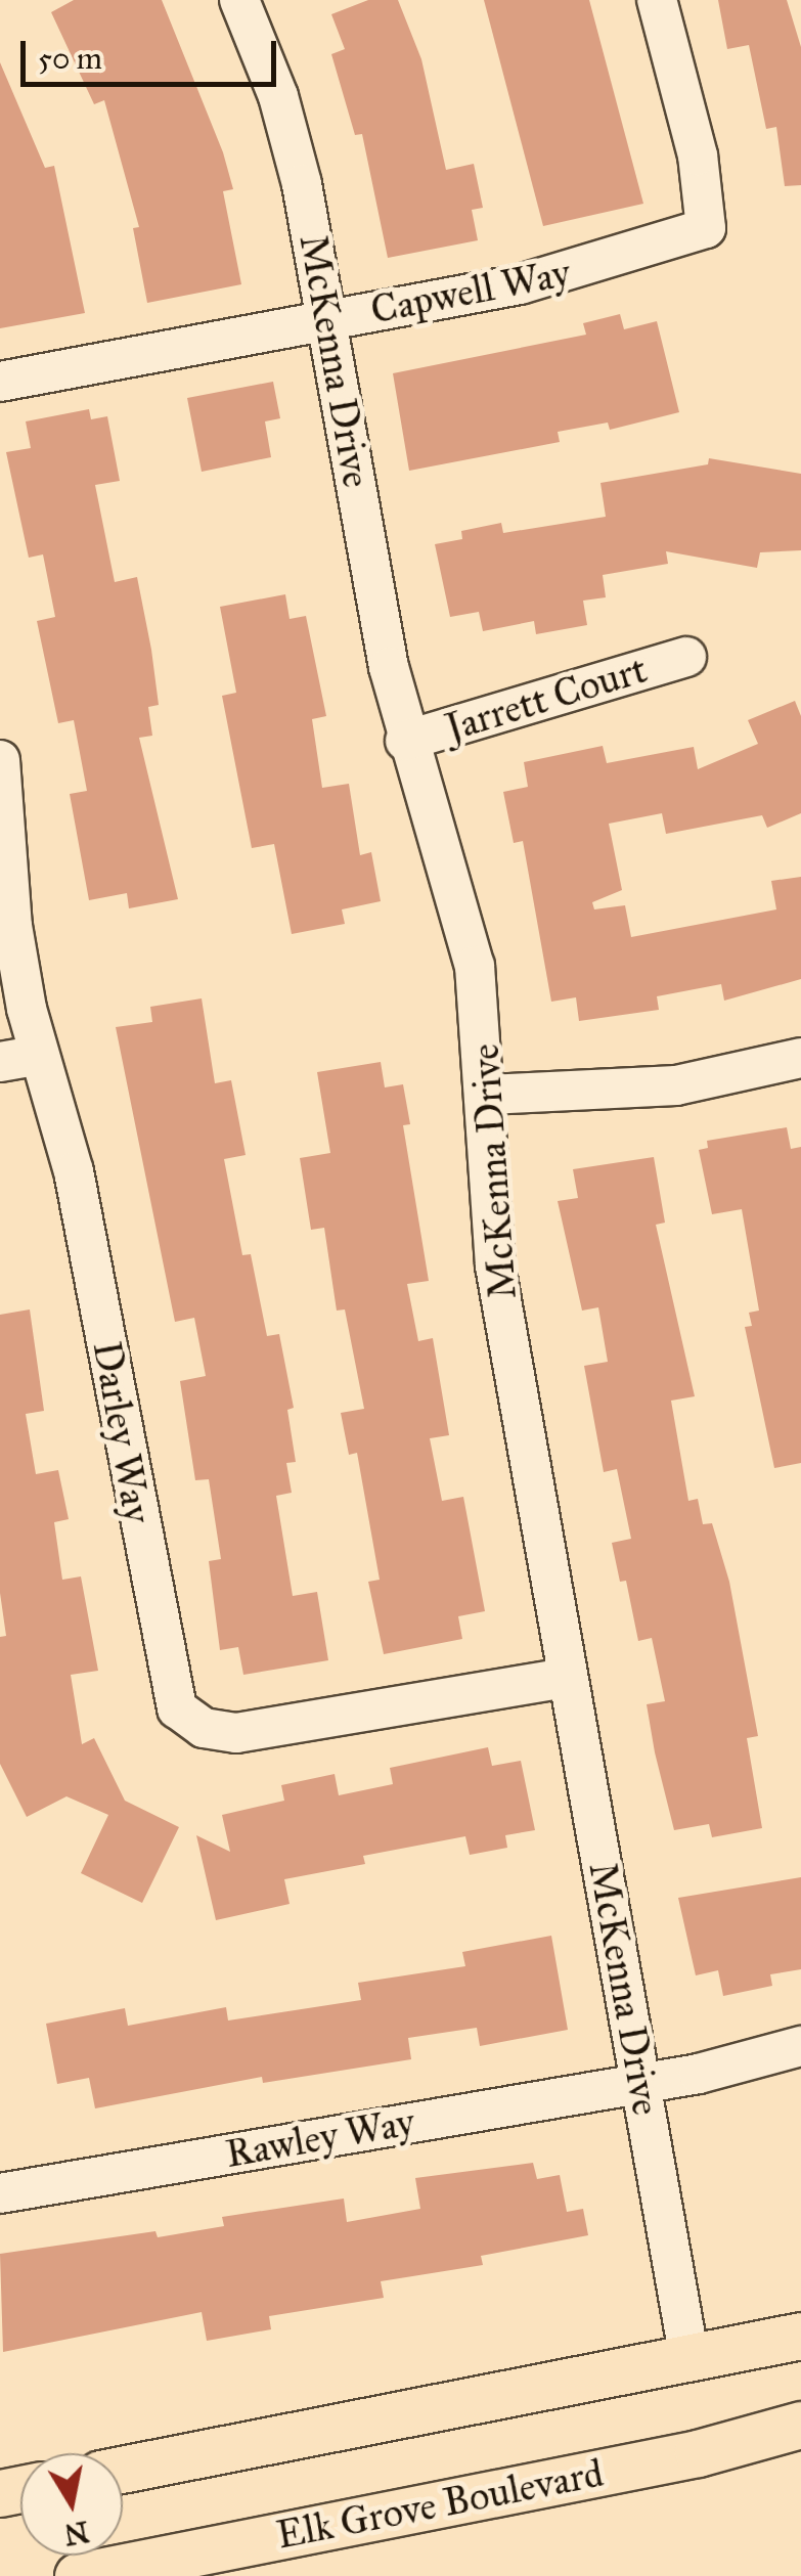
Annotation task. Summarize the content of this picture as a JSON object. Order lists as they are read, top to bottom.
{
  "streets": {
    "main road": ["Elk Grove Boulevard"],
    "street": [
      "Capwell Way",
      "McKenna Drive",
      "Jarrett Court",
      "Darley Way",
      "Rawley Way"
    ]
  },
  "crossings": [
    ["Capwell Way", "McKenna Drive"],
    ["McKenna Drive", "Jarrett Court"],
    ["McKenna Drive", "Darley Way"],
    ["McKenna Drive", "Rawley Way"]
  ],
  "scale_bar": "50 m",
  "north": "bottom"
}
